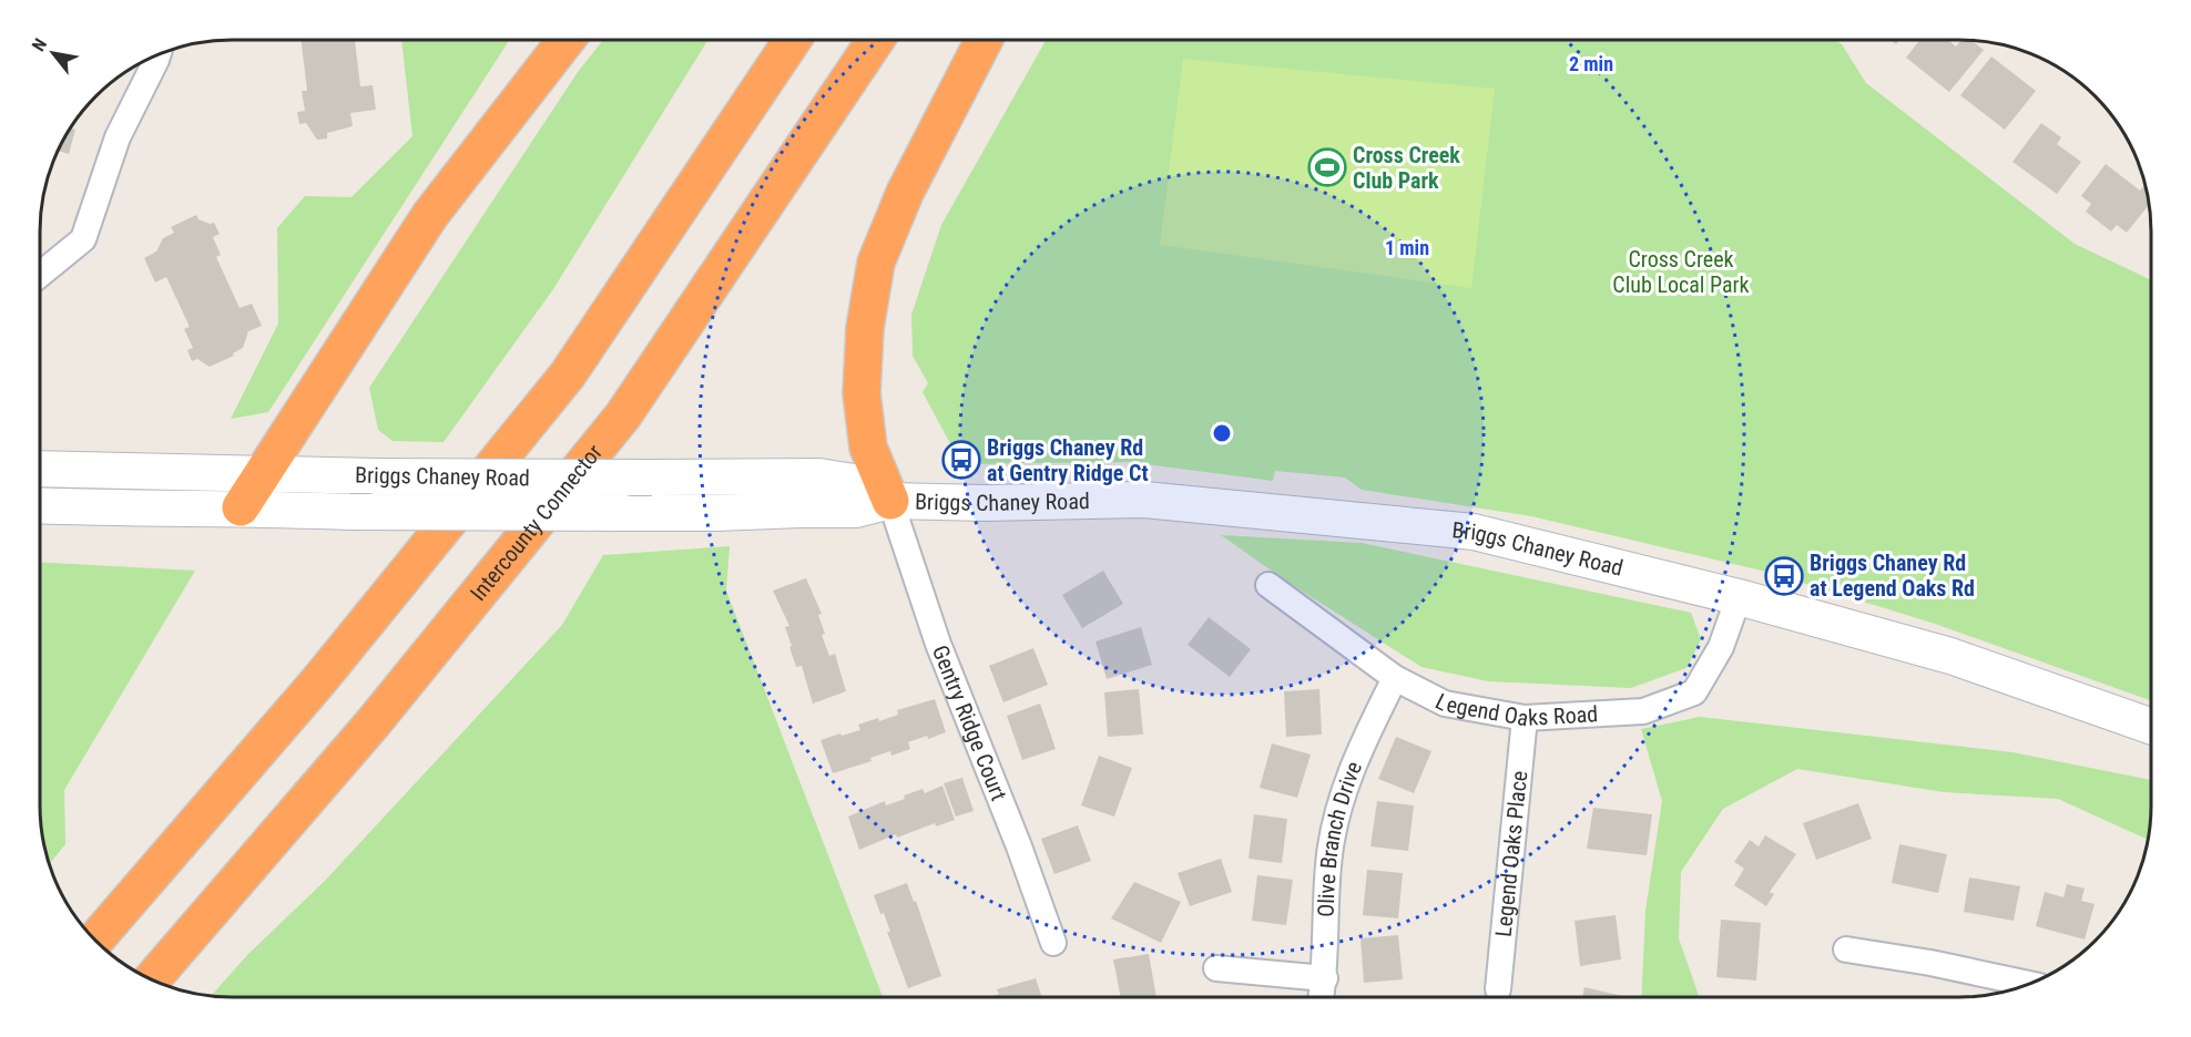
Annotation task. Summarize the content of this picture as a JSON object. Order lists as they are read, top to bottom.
{
  "streets": {
    "highway": ["Intercounty Connector"],
    "main road": ["Briggs Chaney Road"],
    "street": [
      "Legend Oaks Road",
      "Gentry Ridge Court",
      "Olive Branch Drive",
      "Legend Oaks Place"
    ]
  },
  "crossings": [
    ["Briggs Chaney Road", "Legend Oaks Road"],
    ["Briggs Chaney Road", "Gentry Ridge Court"],
    ["Legend Oaks Road", "Olive Branch Drive"],
    ["Legend Oaks Road", "Legend Oaks Place"]
  ],
  "parks": ["Cross Creek Club Local Park"],
  "places": {
    "sports": ["Cross Creek Club Park"],
    "bus stop": ["Briggs Chaney Rd at Gentry Ridge Ct", "Briggs Chaney Rd at Legend Oaks Rd"]
  },
  "north": "top left",
  "rings": ["2 min", "1 min"]
}
